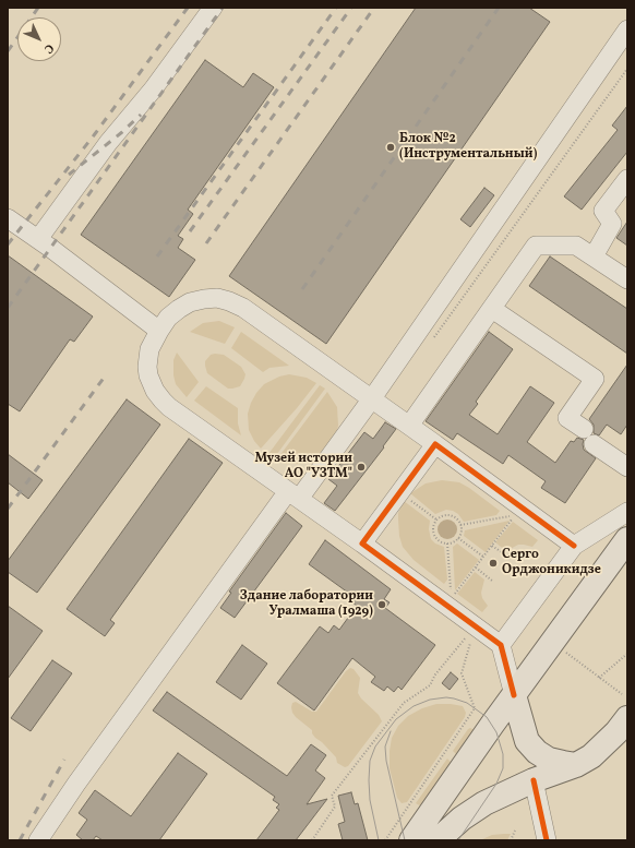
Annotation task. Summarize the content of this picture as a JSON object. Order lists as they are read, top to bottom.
{
  "places": [
    "Блок №2 (Инструментальный)",
    "Музей истории АО \"УЗТМ\"",
    "Серго Орджоникидзе",
    "Здание лаборатории Уралмаша (1929)"
  ],
  "north": "bottom right"
}
